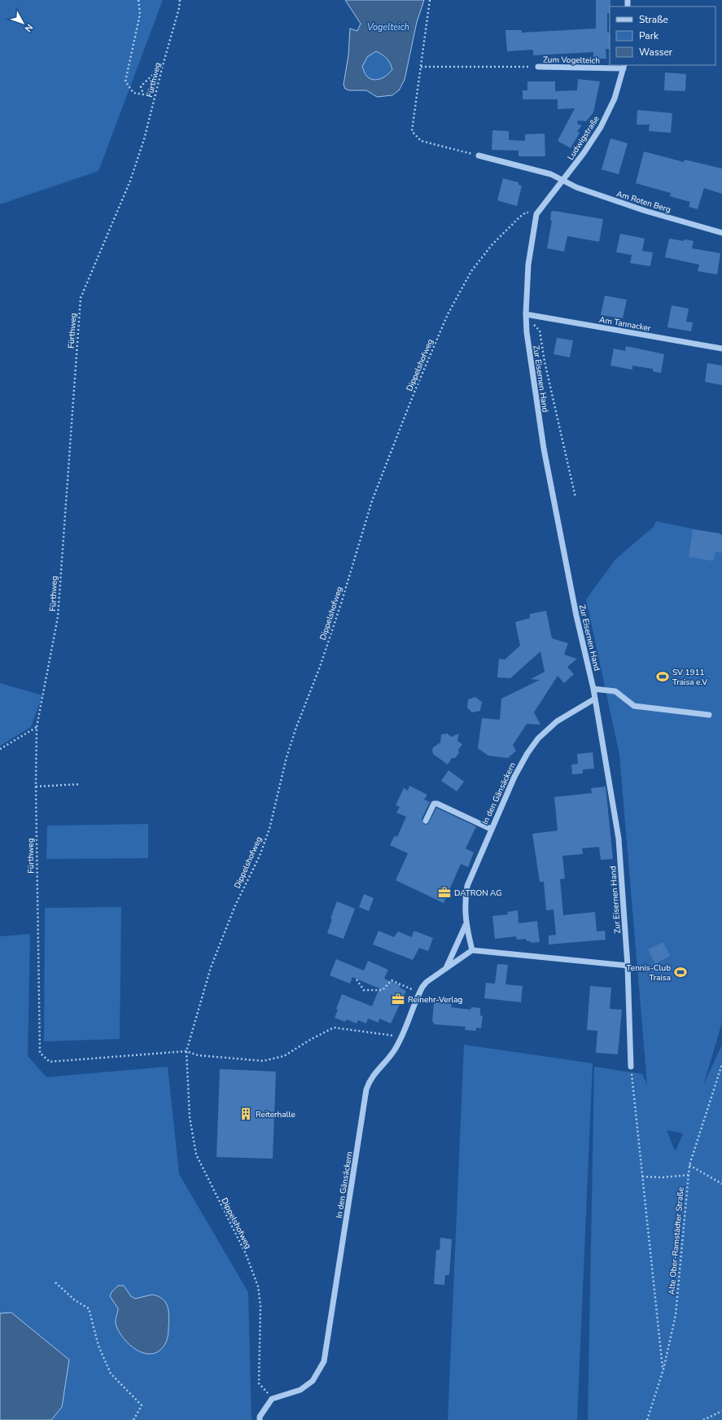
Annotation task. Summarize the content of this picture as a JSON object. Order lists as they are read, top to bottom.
{
  "streets": {
    "street": [
      "Zum Vogelteich",
      "Ludwigstraße",
      "Am Roten Berg",
      "Am Tannacker",
      "Zur Eisernen Hand",
      "In den Gänsäckern"
    ],
    "path": ["Fürthweg", "Dippelshofweg", "Alte Ober-Ramstädter Straße"]
  },
  "crossings": [
    ["Zum Vogelteich", "Ludwigstraße"],
    ["Fürthweg", "Dippelshofweg"],
    ["Ludwigstraße", "Am Roten Berg"],
    ["Ludwigstraße", "Dippelshofweg"],
    ["Ludwigstraße", "Zur Eisernen Hand"],
    ["Am Tannacker", "Zur Eisernen Hand"],
    ["Dippelshofweg", "Zur Eisernen Hand"],
    ["Dippelshofweg", "In den Gänsäckern"],
    ["Zur Eisernen Hand", "In den Gänsäckern"]
  ],
  "water": ["Vogelteich"],
  "places": {
    "sports": ["SV 1911 Traisa e.V", "Tennis-Club Traisa"],
    "office": ["DATRON AG", "Reinehr-Verlag"],
    "building": ["Reiterhalle"]
  },
  "legend": ["Straße", "Park", "Wasser"],
  "north": "bottom right"
}
